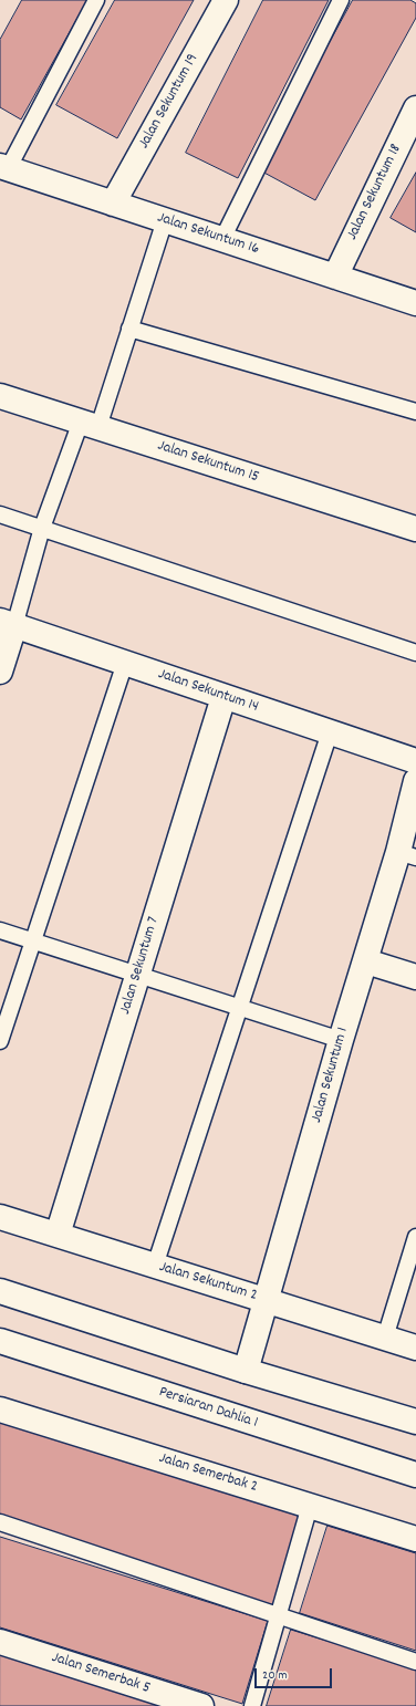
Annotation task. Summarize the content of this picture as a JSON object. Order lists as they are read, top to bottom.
{
  "streets": {
    "street": [
      "Jalan Sekuntum 19",
      "Jalan Sekuntum 18",
      "Jalan Sekuntum 16",
      "Jalan Sekuntum 15",
      "Jalan Sekuntum 14",
      "Jalan Sekuntum 7",
      "Jalan Sekuntum 1",
      "Jalan Sekuntum 2",
      "Persiaran Dahlia 1",
      "Jalan Semerbak 2",
      "Jalan Semerbak 5"
    ]
  },
  "crossings": [
    ["Jalan Sekuntum 19", "Jalan Sekuntum 16"],
    ["Jalan Sekuntum 18", "Jalan Sekuntum 16"],
    ["Jalan Sekuntum 14", "Jalan Sekuntum 7"],
    ["Jalan Sekuntum 7", "Jalan Sekuntum 2"],
    ["Jalan Sekuntum 1", "Jalan Sekuntum 2"]
  ],
  "scale_bar": "20 m"
}
